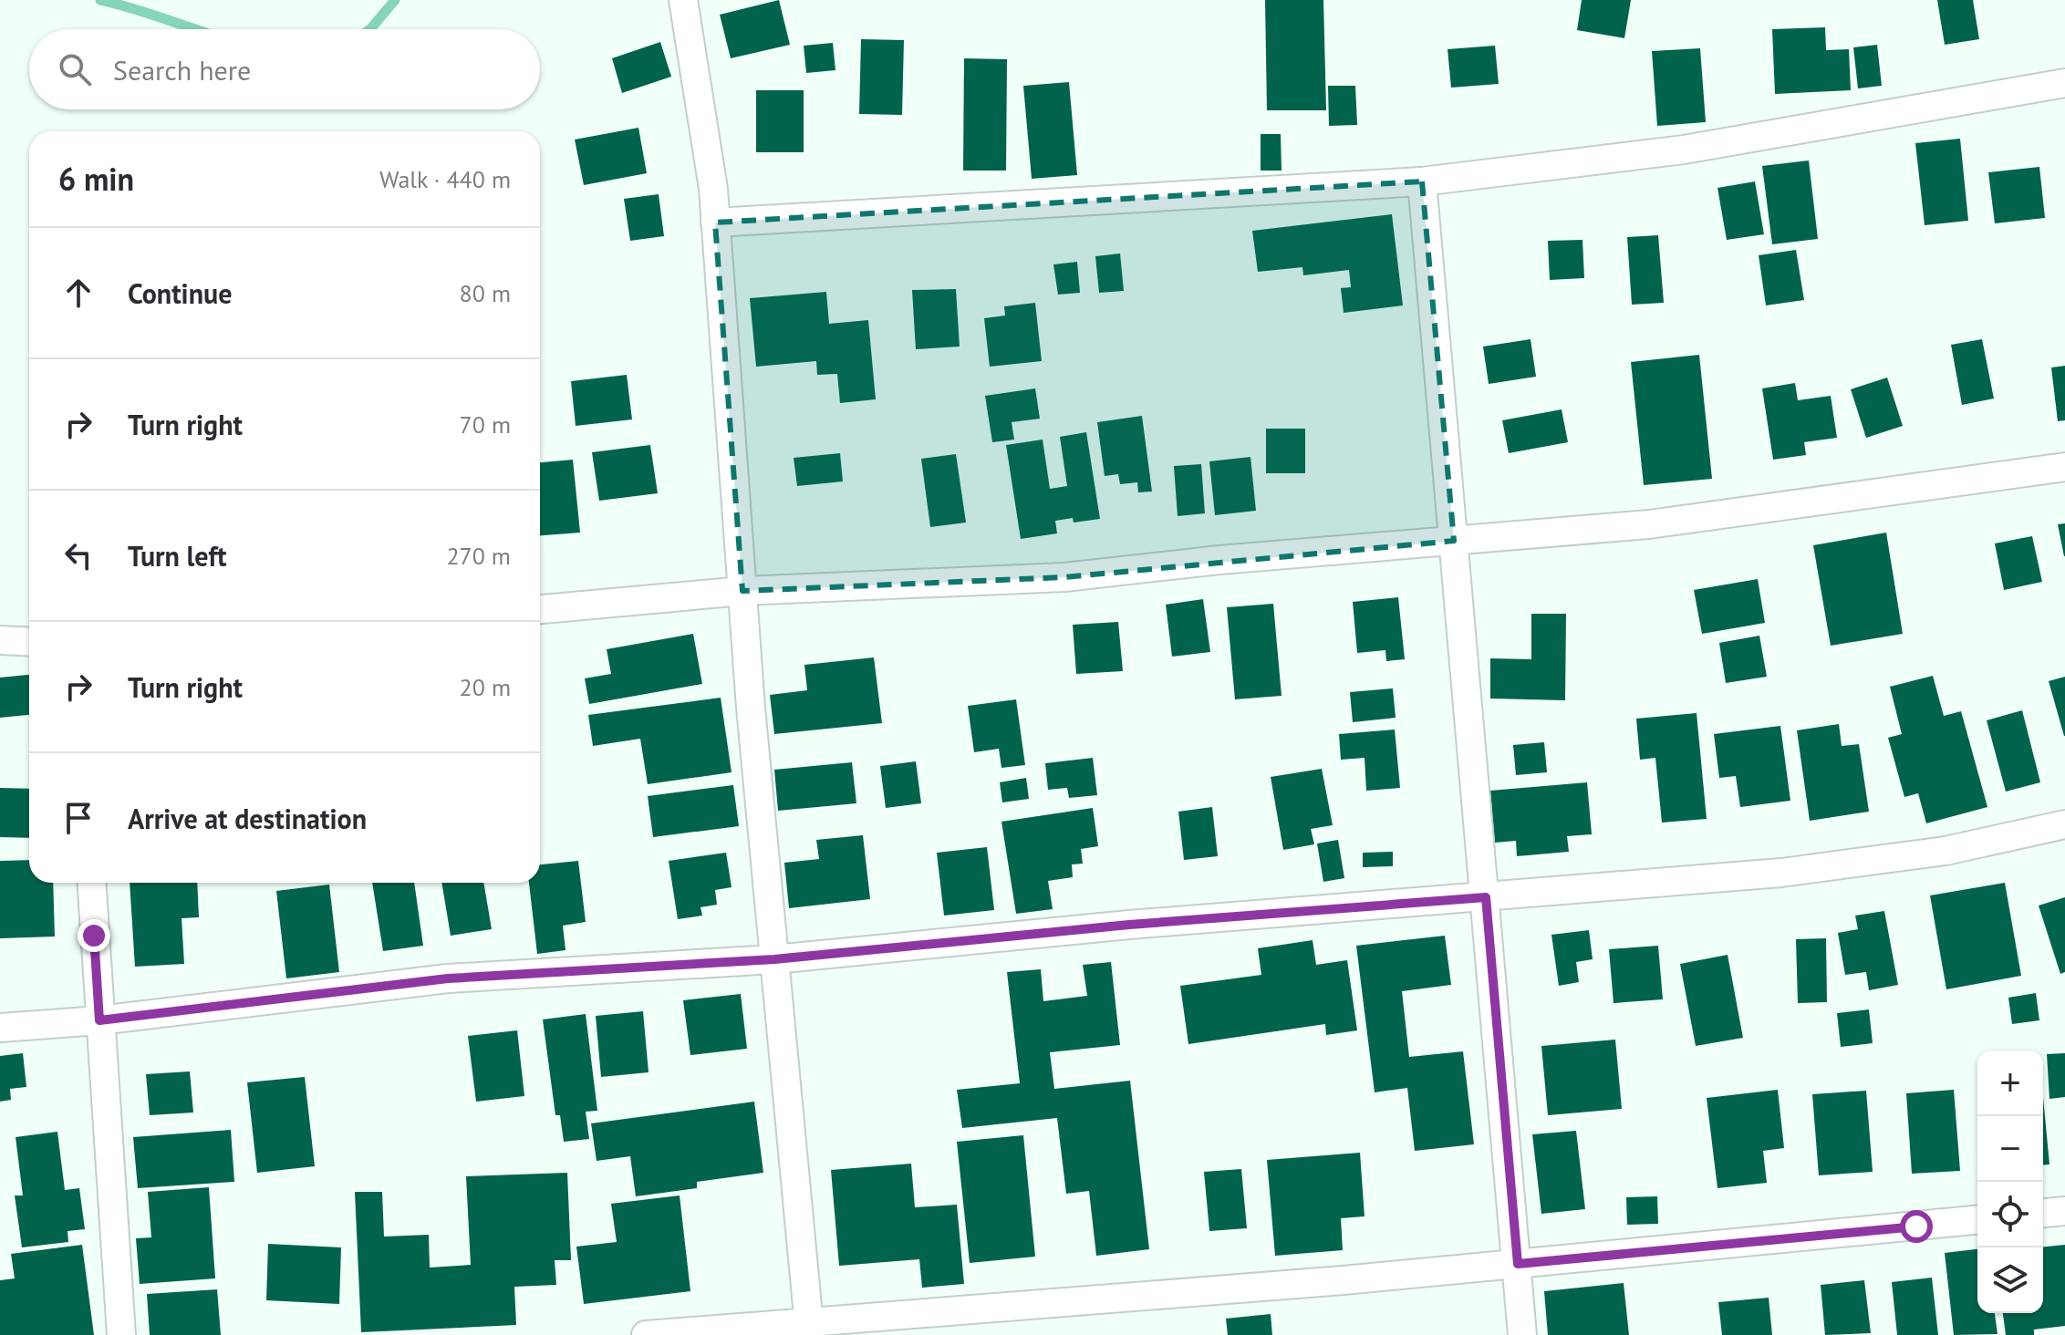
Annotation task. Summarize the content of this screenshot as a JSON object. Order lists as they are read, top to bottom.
{
  "page": {
    "search": "Search here",
    "heading": ["6 min", "Walk · 440 m"],
    "list": [
      ["Continue", "80 m"],
      ["Turn right", "70 m"],
      ["Turn left", "270 m"],
      ["Turn right", "20 m"],
      "Arrive at destination"
    ],
    "map_buttons": ["+", "−"]
  }
}
